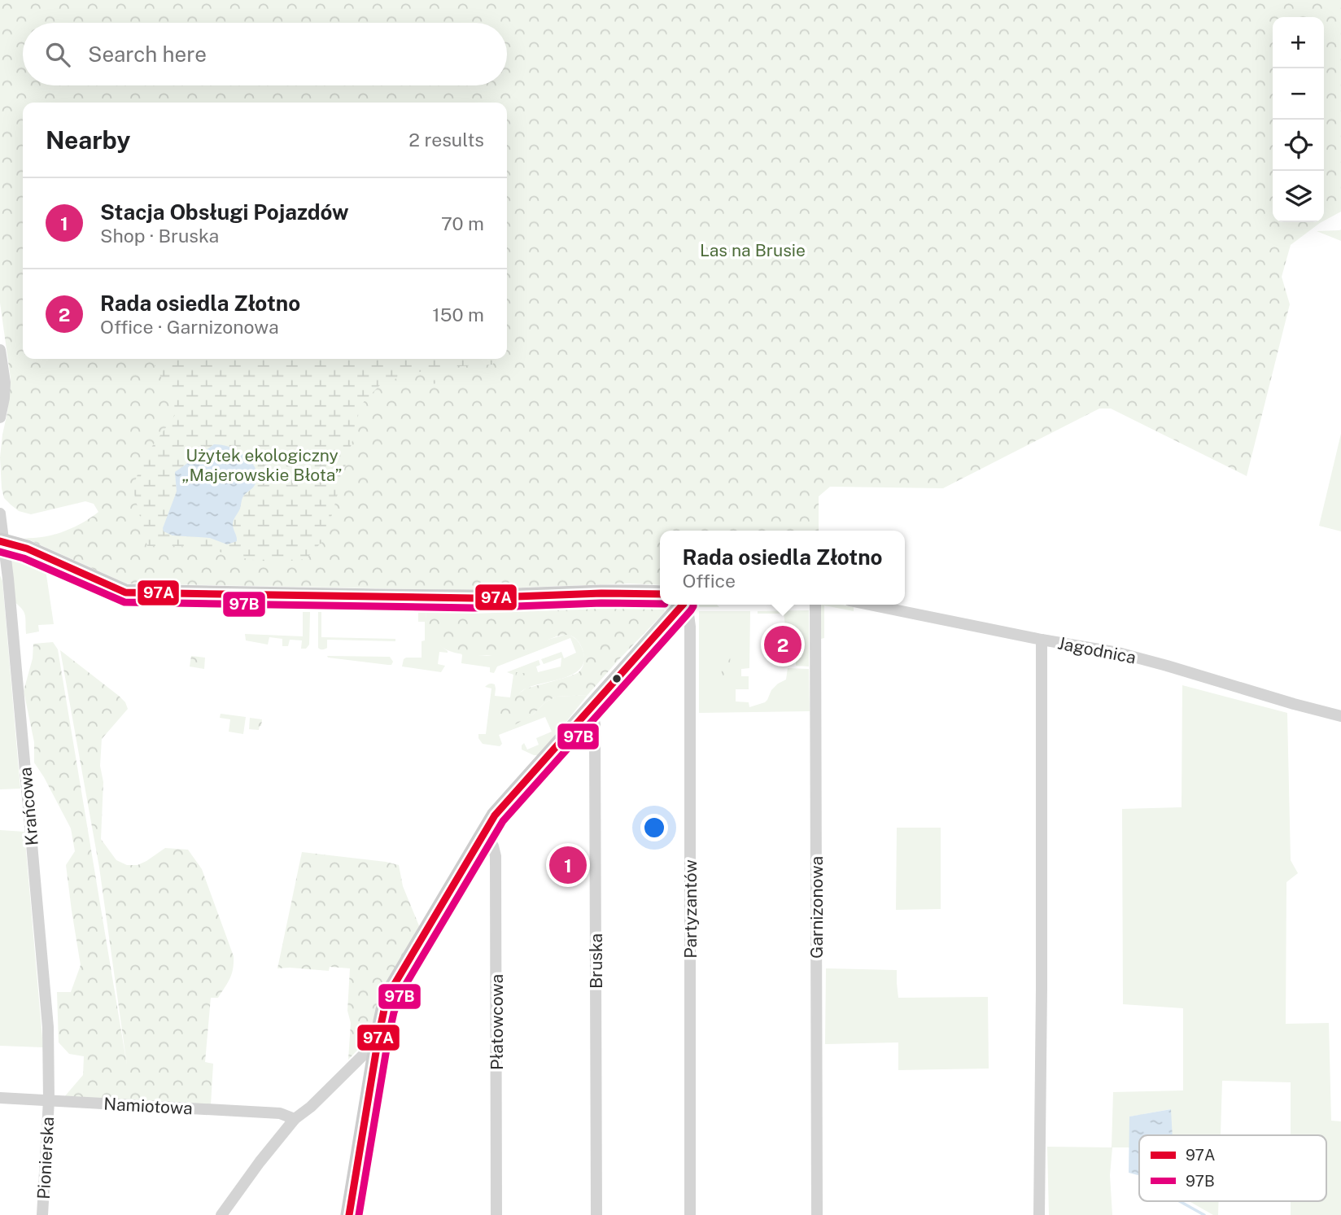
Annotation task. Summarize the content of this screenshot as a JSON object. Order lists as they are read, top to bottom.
{
  "streets": {
    "street": [
      "Jagodnica",
      "Krańcowa",
      "Garnizonowa",
      "Partyzantów",
      "Bruska",
      "Płatowcowa",
      "Namiotowa",
      "Pionierska"
    ]
  },
  "crossings": [
    ["Krańcowa", "Namiotowa"],
    ["Krańcowa", "Pionierska"],
    ["Namiotowa", "Pionierska"]
  ],
  "parks": ["Las na Brusie", "Użytek ekologiczny „Majerowskie Błota”"],
  "lines": ["transit line 97A", "transit line 97B"],
  "legend": ["97A", "97B"],
  "page": {
    "map_buttons": ["+", "−"],
    "search": "Search here",
    "heading": ["Nearby", "2 results"],
    "list": [
      {
        "mark": "1",
        "name": "Stacja Obsługi Pojazdów",
        "note": "Shop · Bruska",
        "value": "70 m"
      },
      {
        "mark": "2",
        "name": "Rada osiedla Złotno",
        "note": "Office · Garnizonowa",
        "value": "150 m"
      }
    ],
    "popup": ["Rada osiedla Złotno", "Office"],
    "pins": ["2", "1"]
  }
}
